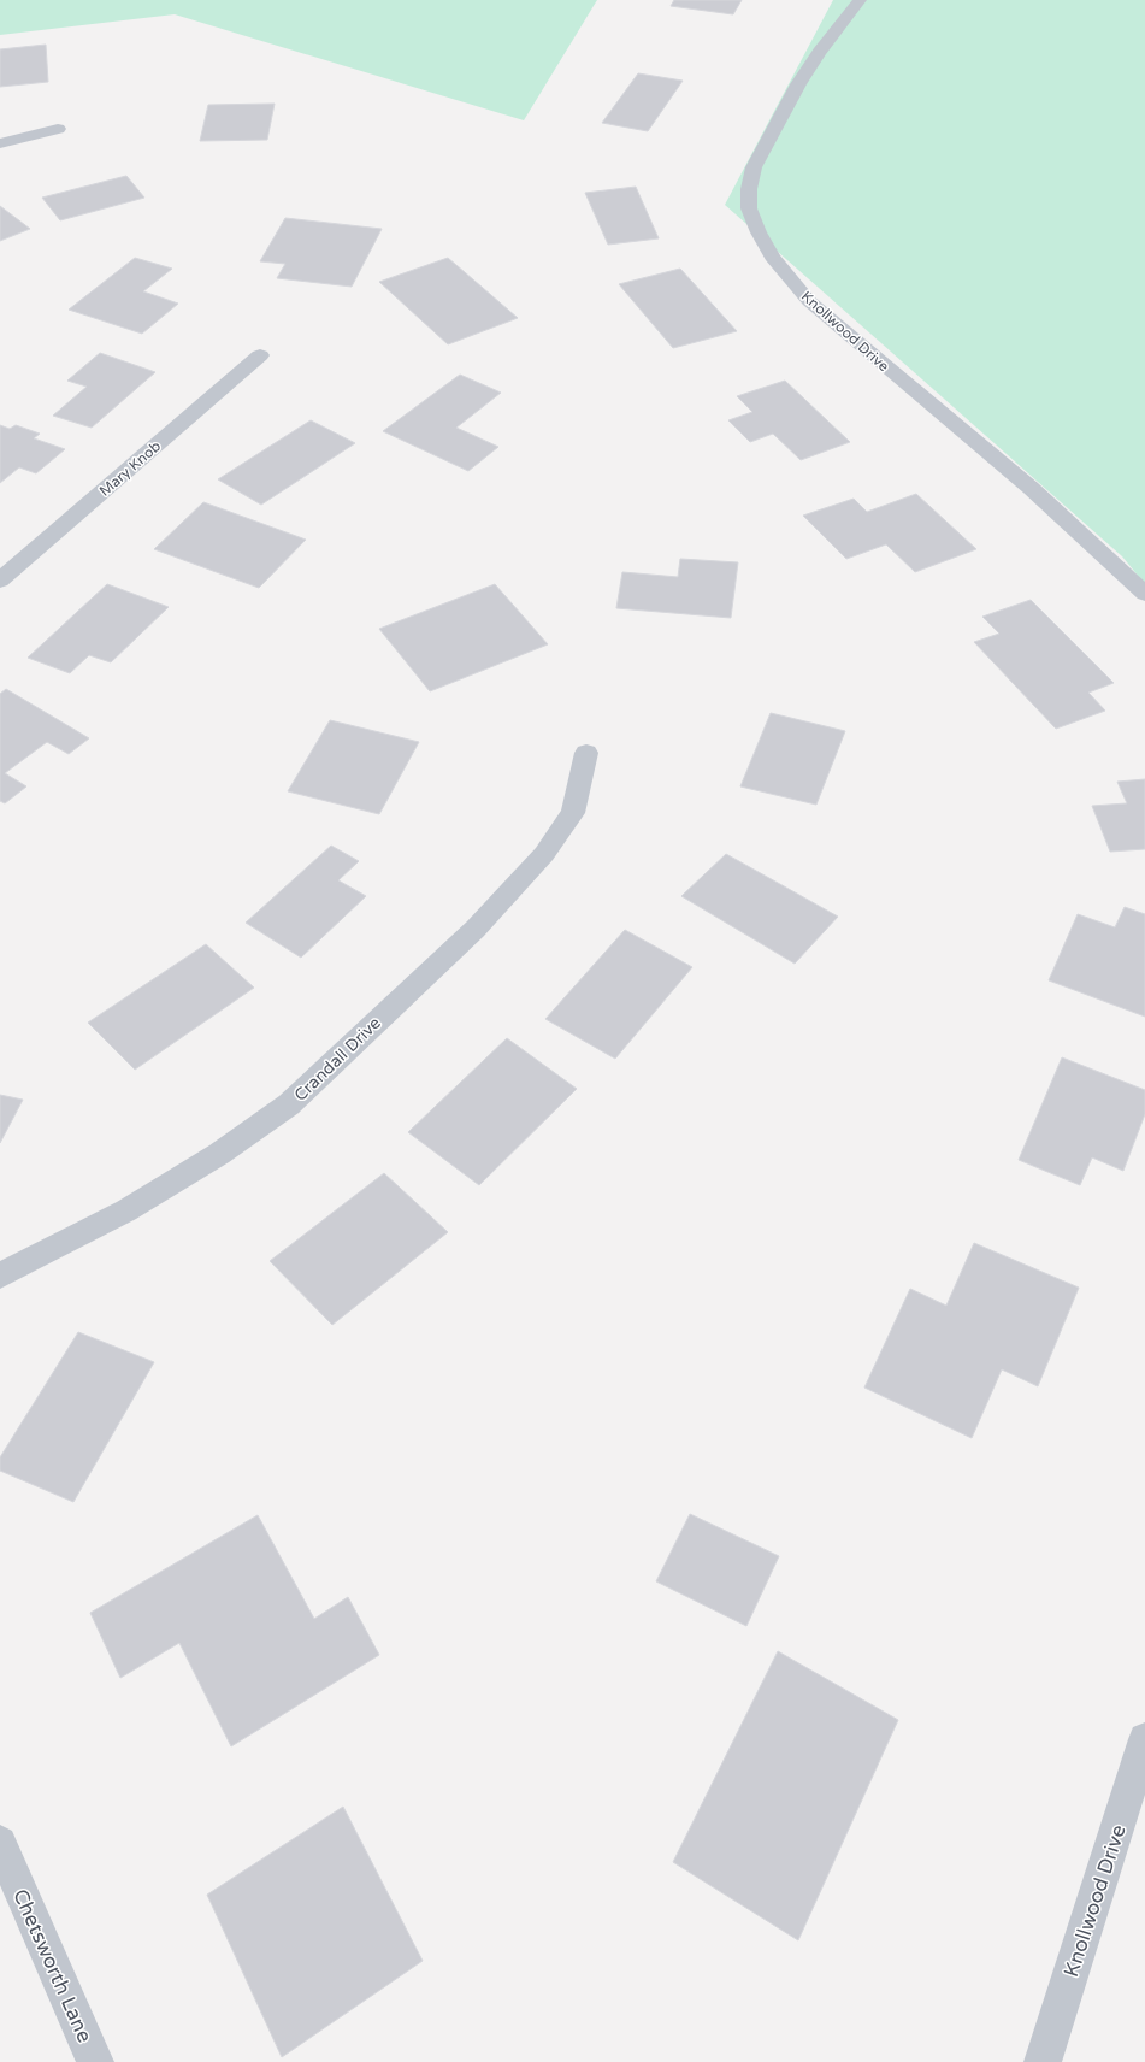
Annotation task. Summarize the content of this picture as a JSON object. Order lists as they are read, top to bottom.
{
  "streets": {
    "street": [
      "Knollwood Drive",
      "Mary Knob",
      "Crandall Drive",
      "Chetsworth Lane"
    ]
  }
}
